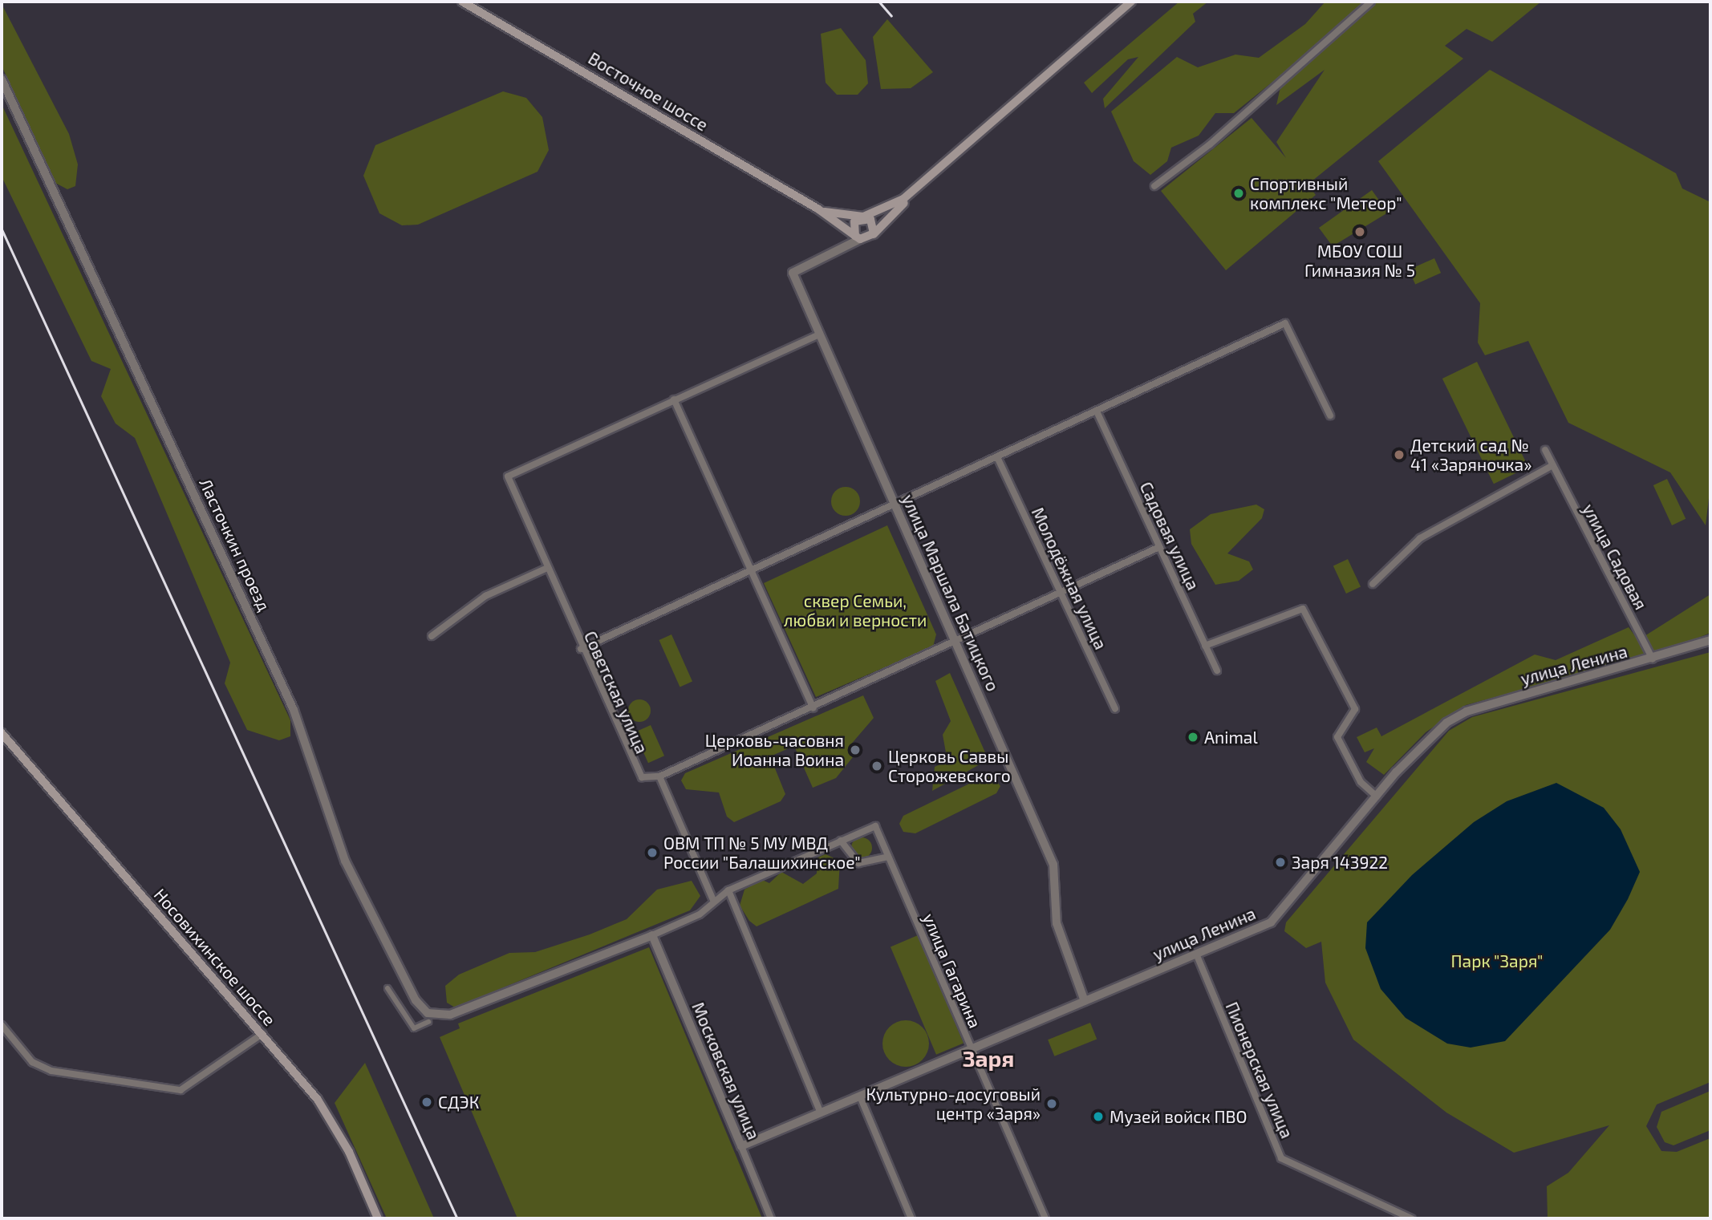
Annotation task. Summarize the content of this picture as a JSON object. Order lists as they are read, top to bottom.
{
  "streets": {
    "main road": ["Восточное шоссе", "Носовихинское шоссе"],
    "street": [
      "Садовая улица",
      "Ласточкин проезд",
      "улица Садовая",
      "Молодёжная улица",
      "улица Маршала Батицкого",
      "улица Ленина",
      "Советская улица",
      "улица Гагарина",
      "Пионерская улица",
      "Московская улица"
    ]
  },
  "crossings": [
    ["Восточное шоссе", "улица Маршала Батицкого"],
    ["Ласточкин проезд", "Московская улица"],
    ["улица Садовая", "улица Ленина"],
    ["улица Маршала Батицкого", "улица Ленина"],
    ["улица Ленина", "улица Гагарина"],
    ["улица Ленина", "Пионерская улица"],
    ["улица Ленина", "Московская улица"]
  ],
  "districts": ["Заря"],
  "parks": ["сквер Семьи, любви и верности", "Парк \"Заря\""],
  "places": [
    "Спортивный комплекс \"Метеор\"",
    "МБОУ СОШ Гимназия № 5",
    "Детский сад № 41 «Заряночка»",
    "Animal",
    "Церковь-часовня Иоанна Воина",
    "Церковь Саввы Сторожевского",
    "ОВМ ТП № 5 МУ МВД России \"Балашихинское\"",
    "Заря 143922",
    "СДЭК",
    "Культурно-досуговый центр «Заря»",
    "Музей войск ПВО"
  ]
}
